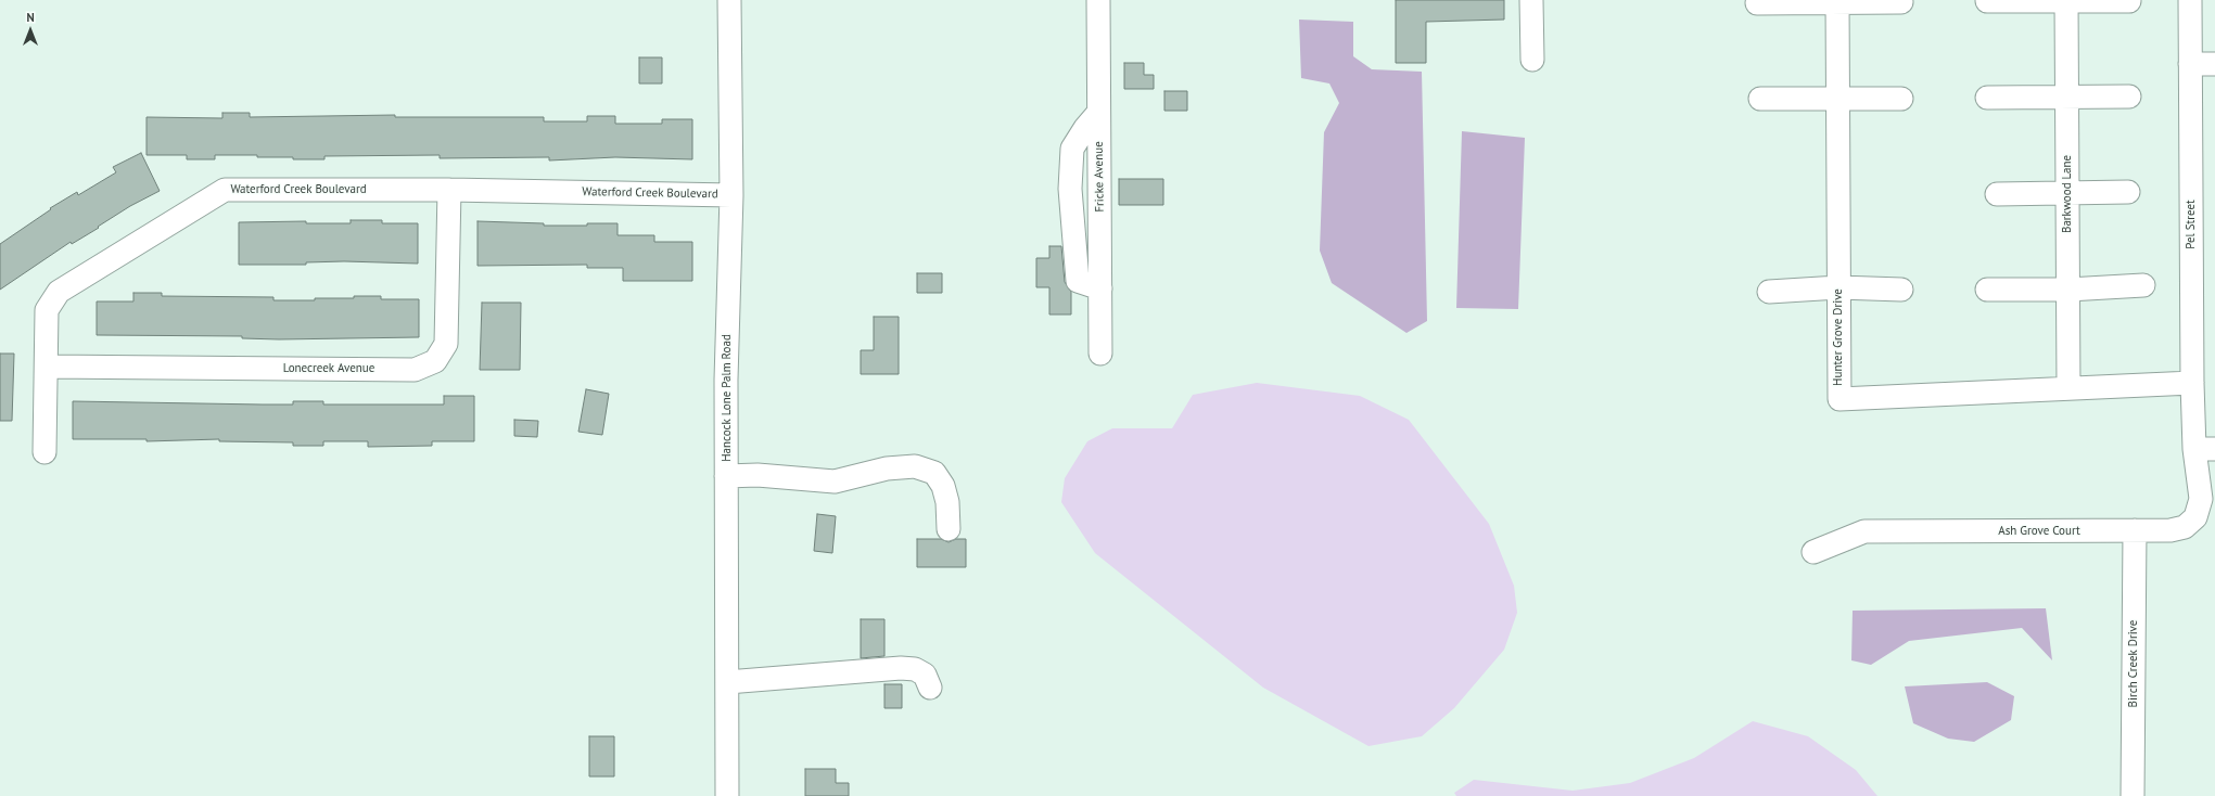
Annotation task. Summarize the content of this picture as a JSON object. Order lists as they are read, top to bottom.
{
  "streets": {
    "street": [
      "Fricke Avenue",
      "Waterford Creek Boulevard",
      "Barkwood Lane",
      "Pel Street",
      "Hunter Grove Drive",
      "Lonecreek Avenue",
      "Hancock Lone Palm Road",
      "Ash Grove Court",
      "Birch Creek Drive"
    ]
  },
  "crossings": [
    ["Waterford Creek Boulevard", "Lonecreek Avenue"],
    ["Waterford Creek Boulevard", "Hancock Lone Palm Road"],
    ["Barkwood Lane", "Hunter Grove Drive"],
    ["Pel Street", "Hunter Grove Drive"],
    ["Pel Street", "Ash Grove Court"],
    ["Ash Grove Court", "Birch Creek Drive"]
  ],
  "north": "top"
}
